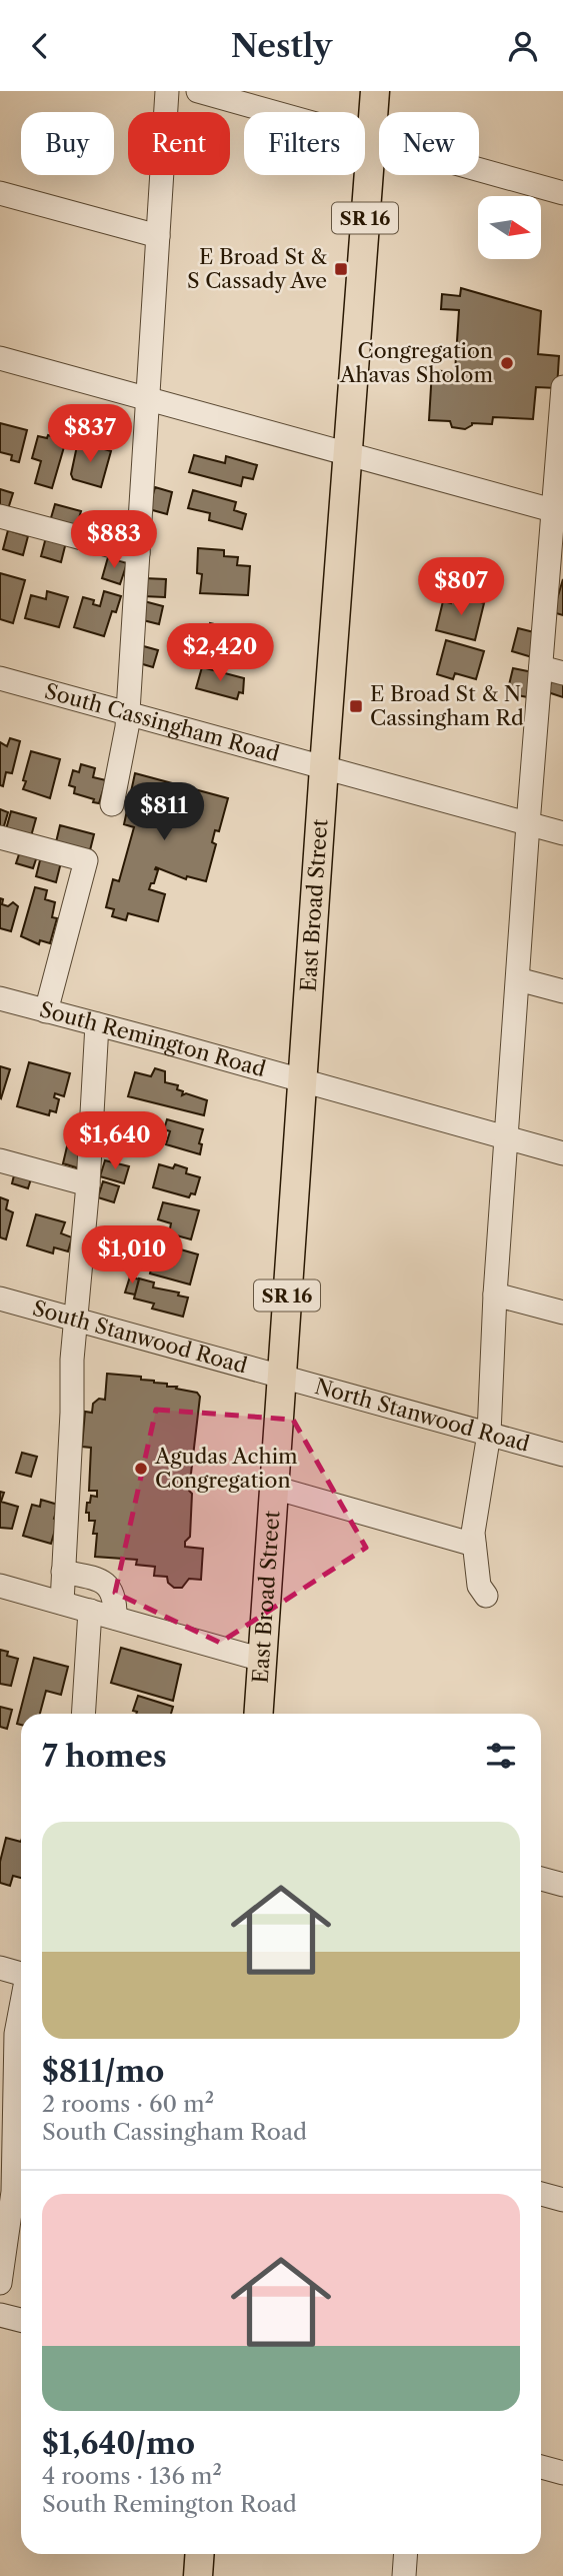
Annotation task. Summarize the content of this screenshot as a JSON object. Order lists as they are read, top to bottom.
{
  "streets": {
    "main road": ["SR 16", "East Broad Street"],
    "street": [
      "South Cassingham Road",
      "South Remington Road",
      "South Stanwood Road",
      "North Stanwood Road"
    ]
  },
  "crossings": [
    ["South Cassingham Road", "East Broad Street"],
    ["East Broad Street", "South Remington Road"],
    ["East Broad Street", "South Stanwood Road"],
    ["East Broad Street", "North Stanwood Road"],
    ["South Stanwood Road", "North Stanwood Road"]
  ],
  "places": {
    "transit": ["E Broad St & S Cassady Ave", "E Broad St & N Cassingham Rd"],
    "other": ["Congregation Ahavas Sholom", "Agudas Achim Congregation"]
  },
  "north": "right",
  "page": {
    "header": "Nestly",
    "chip": [
      "Buy",
      "Rent",
      "Filters",
      "New"
    ],
    "price": [
      "$837",
      "$883",
      "$807",
      "$2,420",
      "$811",
      "$1,640",
      "$1,010"
    ],
    "heading": "7 homes",
    "list": [
      {
        "name": "$811/mo",
        "note": "2 rooms · 60 m² · South Cassingham Road"
      },
      {
        "name": "$1,640/mo",
        "note": "4 rooms · 136 m² · South Remington Road"
      }
    ]
  }
}
